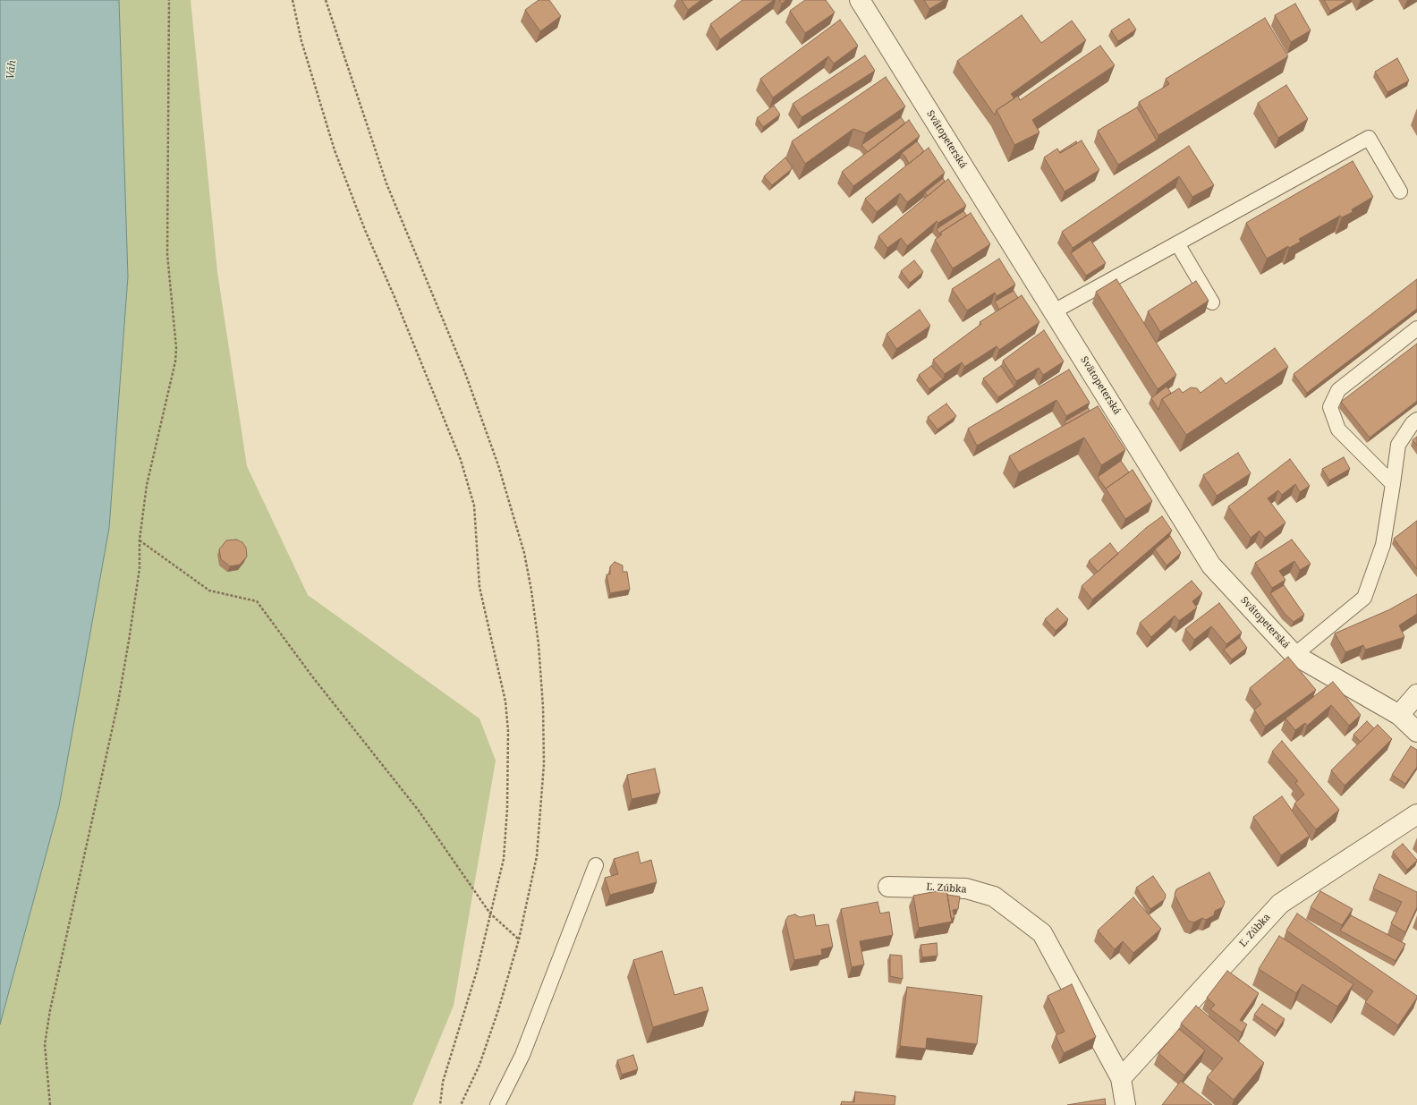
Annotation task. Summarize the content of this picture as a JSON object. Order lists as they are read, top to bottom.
{
  "streets": {
    "street": ["Svätopeterská", "Ľ. Zúbka"]
  },
  "water": ["Váh"]
}
